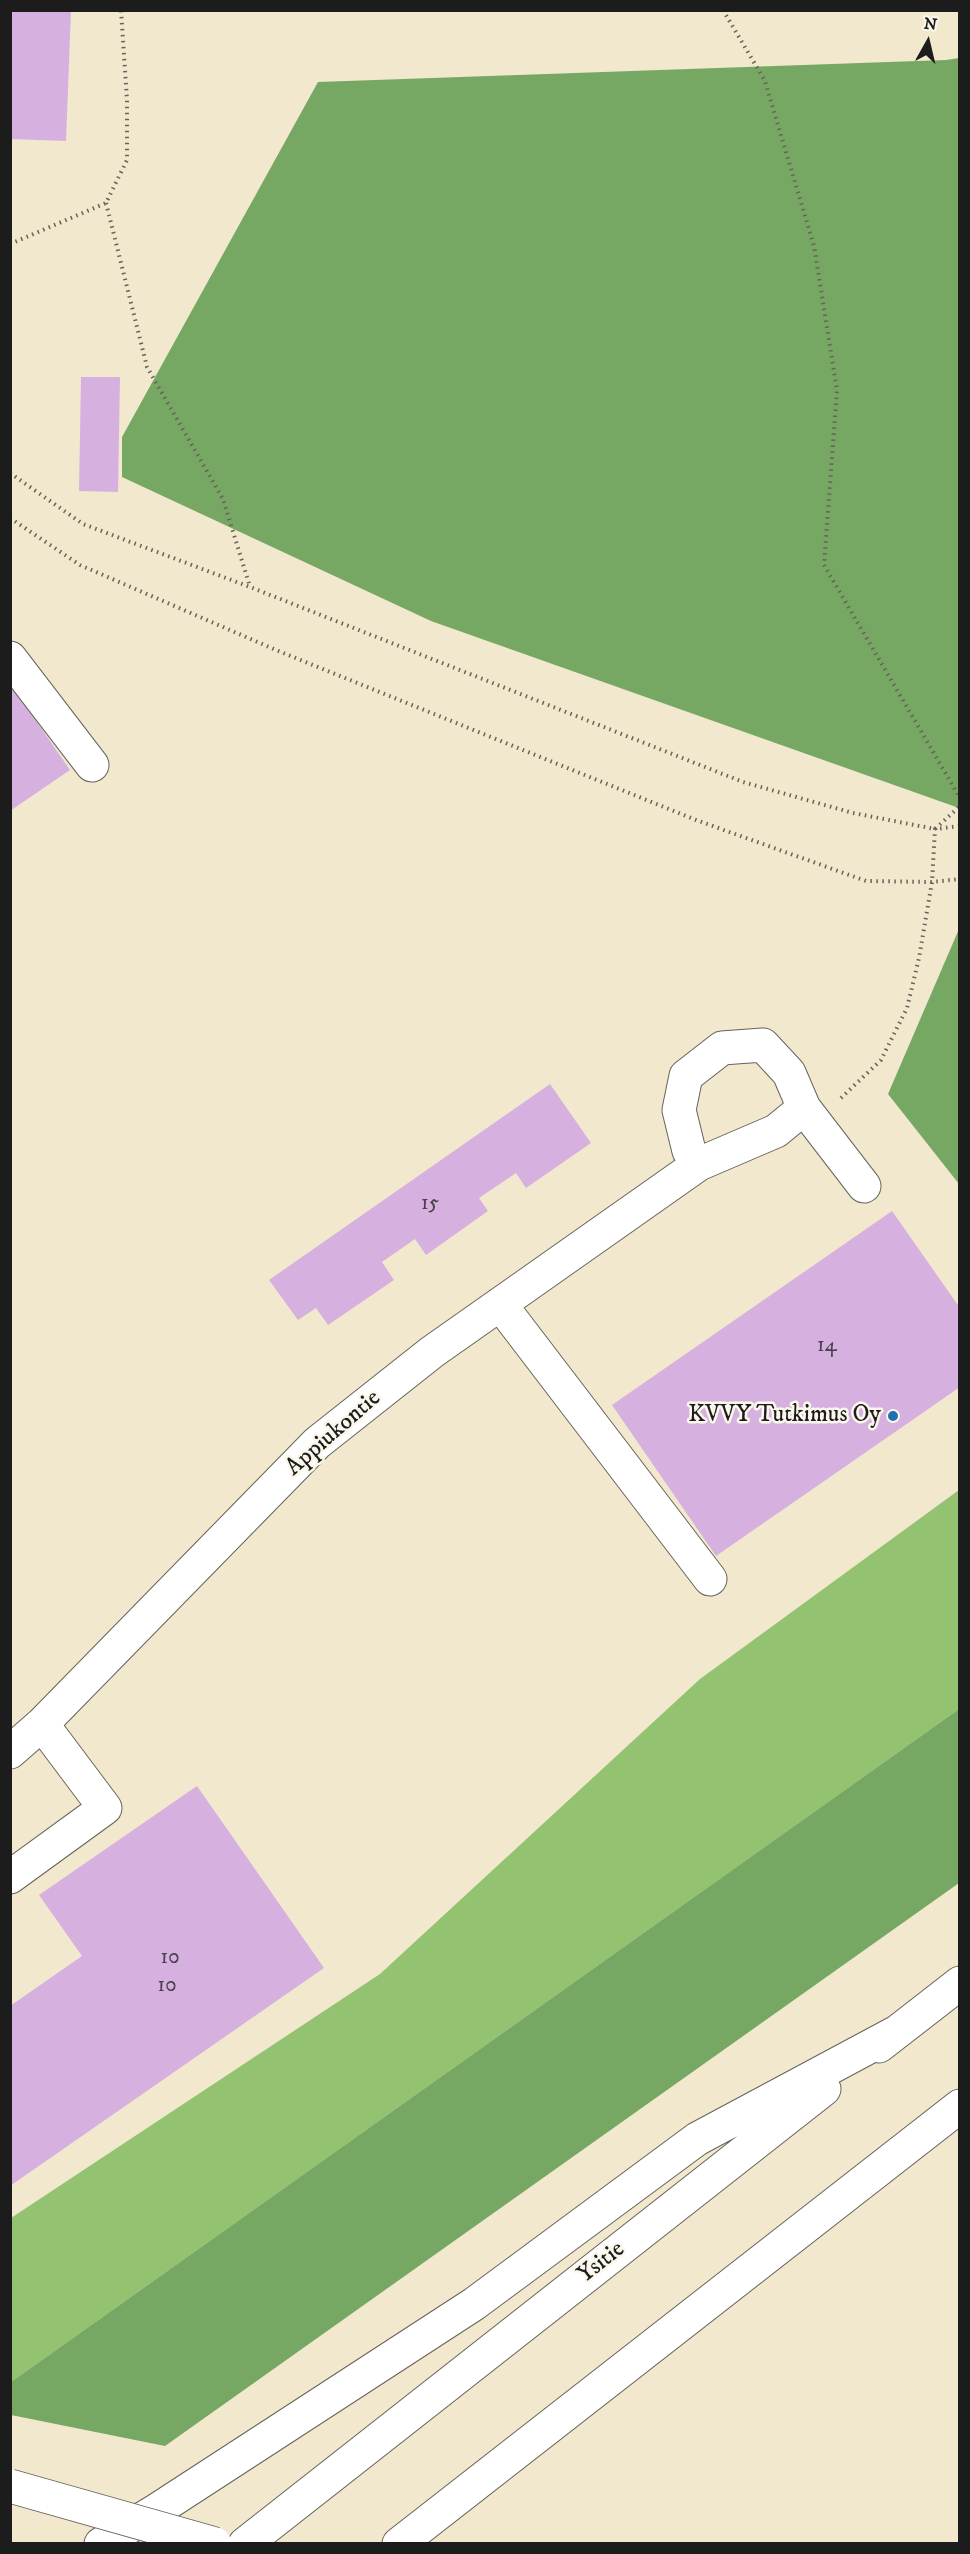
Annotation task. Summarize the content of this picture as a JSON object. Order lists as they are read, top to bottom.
{
  "streets": {
    "main road": ["Appiukontie", "Ysitie"]
  },
  "places": ["KVVY Tutkimus Oy"],
  "house_numbers": [
    "15",
    "14",
    "10",
    "10"
  ],
  "north": "top"
}
